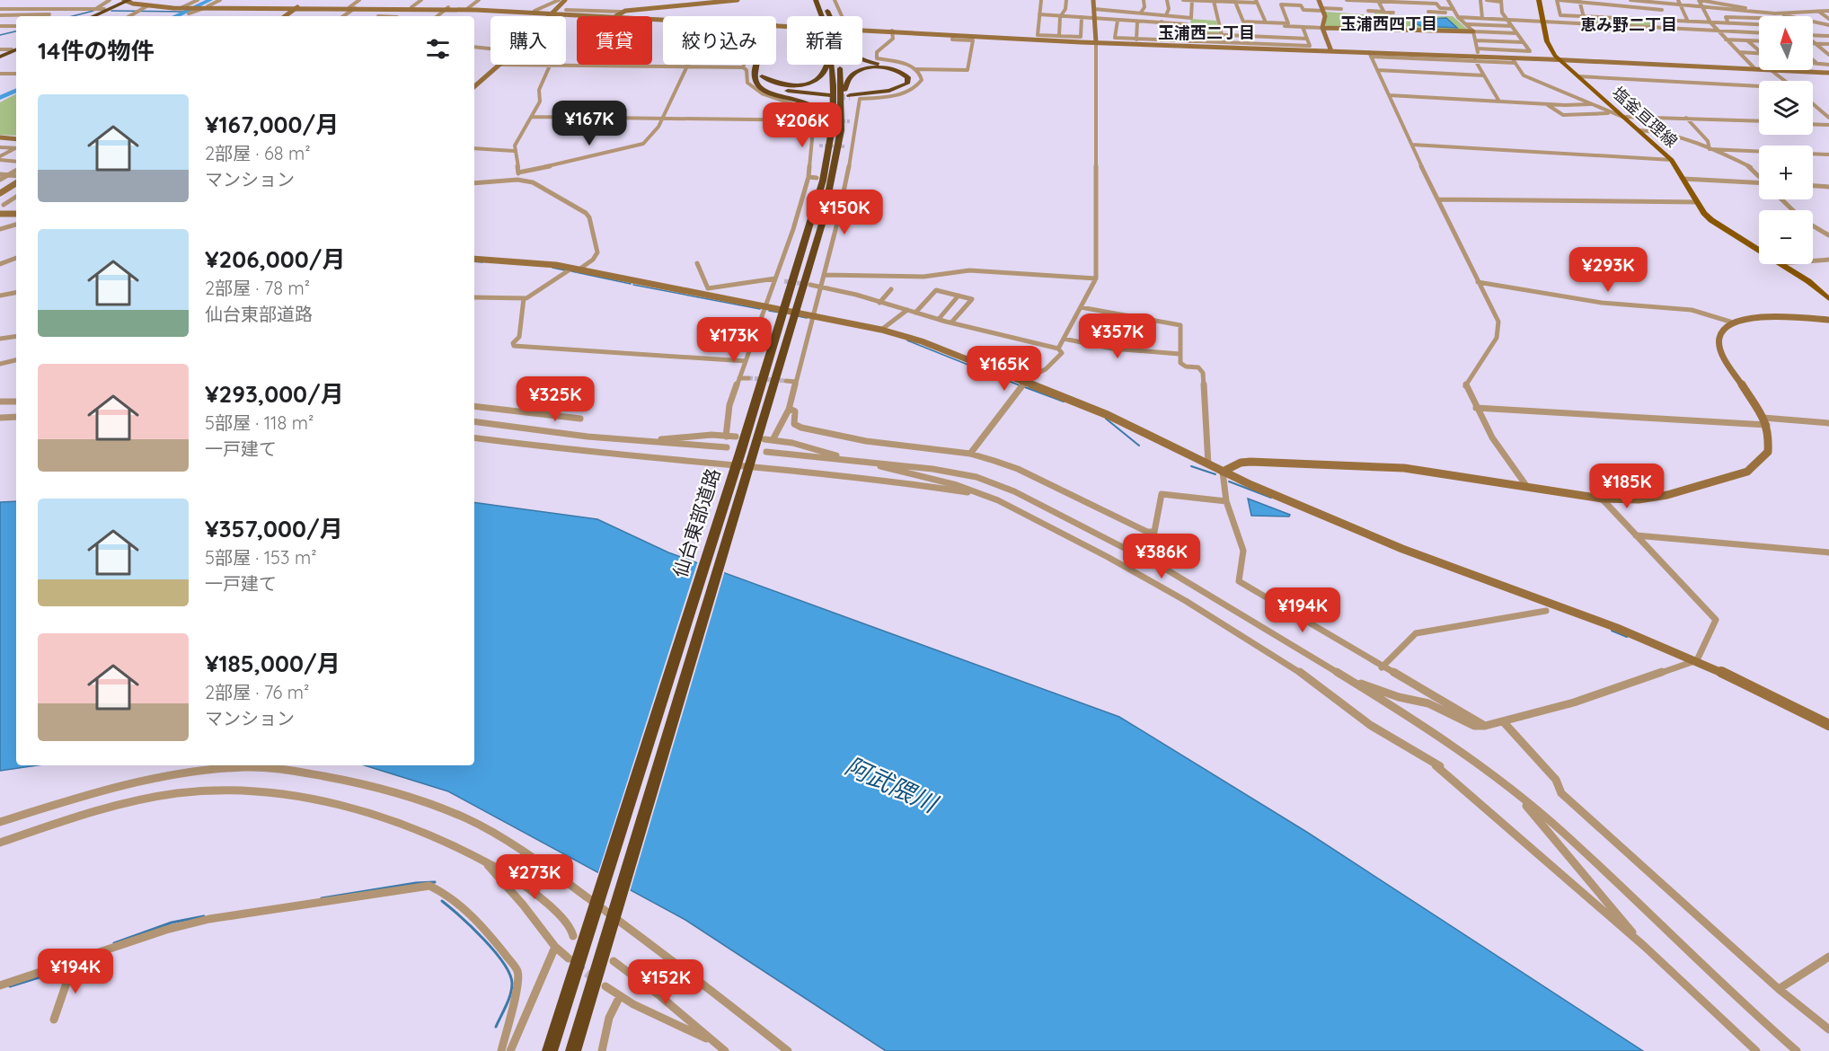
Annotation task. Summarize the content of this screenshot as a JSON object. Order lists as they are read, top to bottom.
{
  "streets": {
    "highway": ["仙台東部道路"],
    "main road": ["塩釜亘理線"]
  },
  "districts": ["玉浦西四丁目", "恵み野二丁目", "玉浦西二丁目"],
  "water": ["阿武隈川"],
  "north": "top",
  "page": {
    "map_buttons": ["+", "−"],
    "chip": [
      "購入",
      "賃貸",
      "絞り込み",
      "新着"
    ],
    "heading": "14件の物件",
    "list": [
      {
        "name": "¥167,000/月",
        "note": "2部屋 · 68 m² · マンション"
      },
      {
        "name": "¥206,000/月",
        "note": "2部屋 · 78 m² · 仙台東部道路"
      },
      {
        "name": "¥293,000/月",
        "note": "5部屋 · 118 m² · 一戸建て"
      },
      {
        "name": "¥357,000/月",
        "note": "5部屋 · 153 m² · 一戸建て"
      },
      {
        "name": "¥185,000/月",
        "note": "2部屋 · 76 m² · マンション"
      }
    ],
    "price": [
      "¥167K",
      "¥206K",
      "¥150K",
      "¥293K",
      "¥357K",
      "¥173K",
      "¥165K",
      "¥325K",
      "¥185K",
      "¥386K",
      "¥194K",
      "¥273K",
      "¥194K",
      "¥152K"
    ]
  }
}
